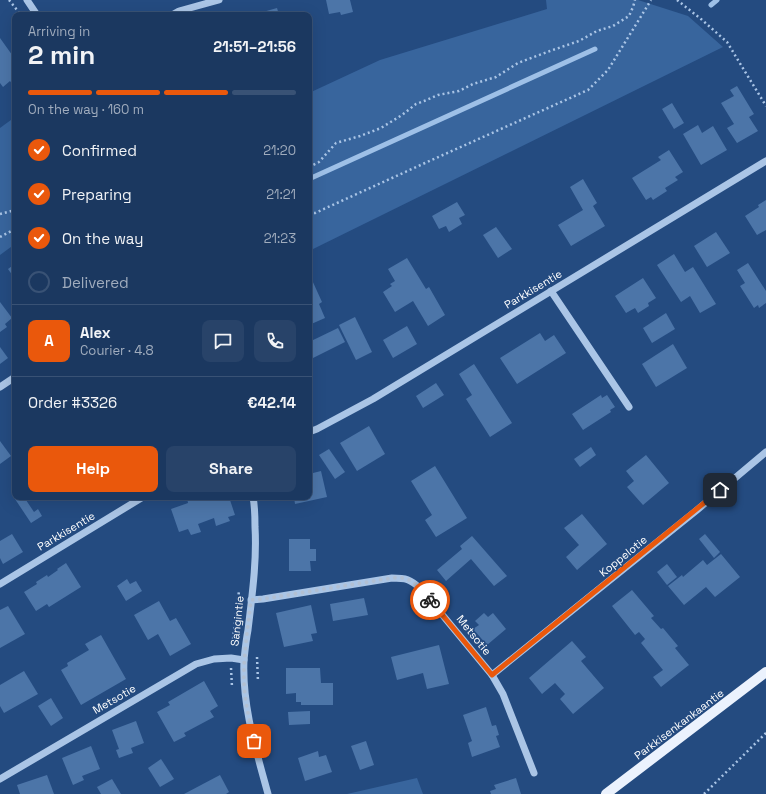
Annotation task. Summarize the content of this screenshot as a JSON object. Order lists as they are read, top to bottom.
{
  "streets": {
    "main road": ["Parkkisenkankaantie"],
    "street": [
      "Parkkisentie",
      "Koppelotie",
      "Sangintie",
      "Metsotie"
    ]
  },
  "crossings": [
    ["Koppelotie", "Metsotie"],
    ["Sangintie", "Metsotie"]
  ],
  "page": {
    "heading": ["2 min", "Arriving in", "21:51–21:56"],
    "panel": [
      "Alex",
      "Courier · 4.8",
      "Order #3326",
      "€42.14"
    ],
    "bar": "On the way · 160 m",
    "list": [
      ["Confirmed", "21:20"],
      ["Preparing", "21:21"],
      ["On the way", "21:23"],
      "Delivered"
    ],
    "round": "A",
    "buttons": ["Help", "Share"]
  }
}
